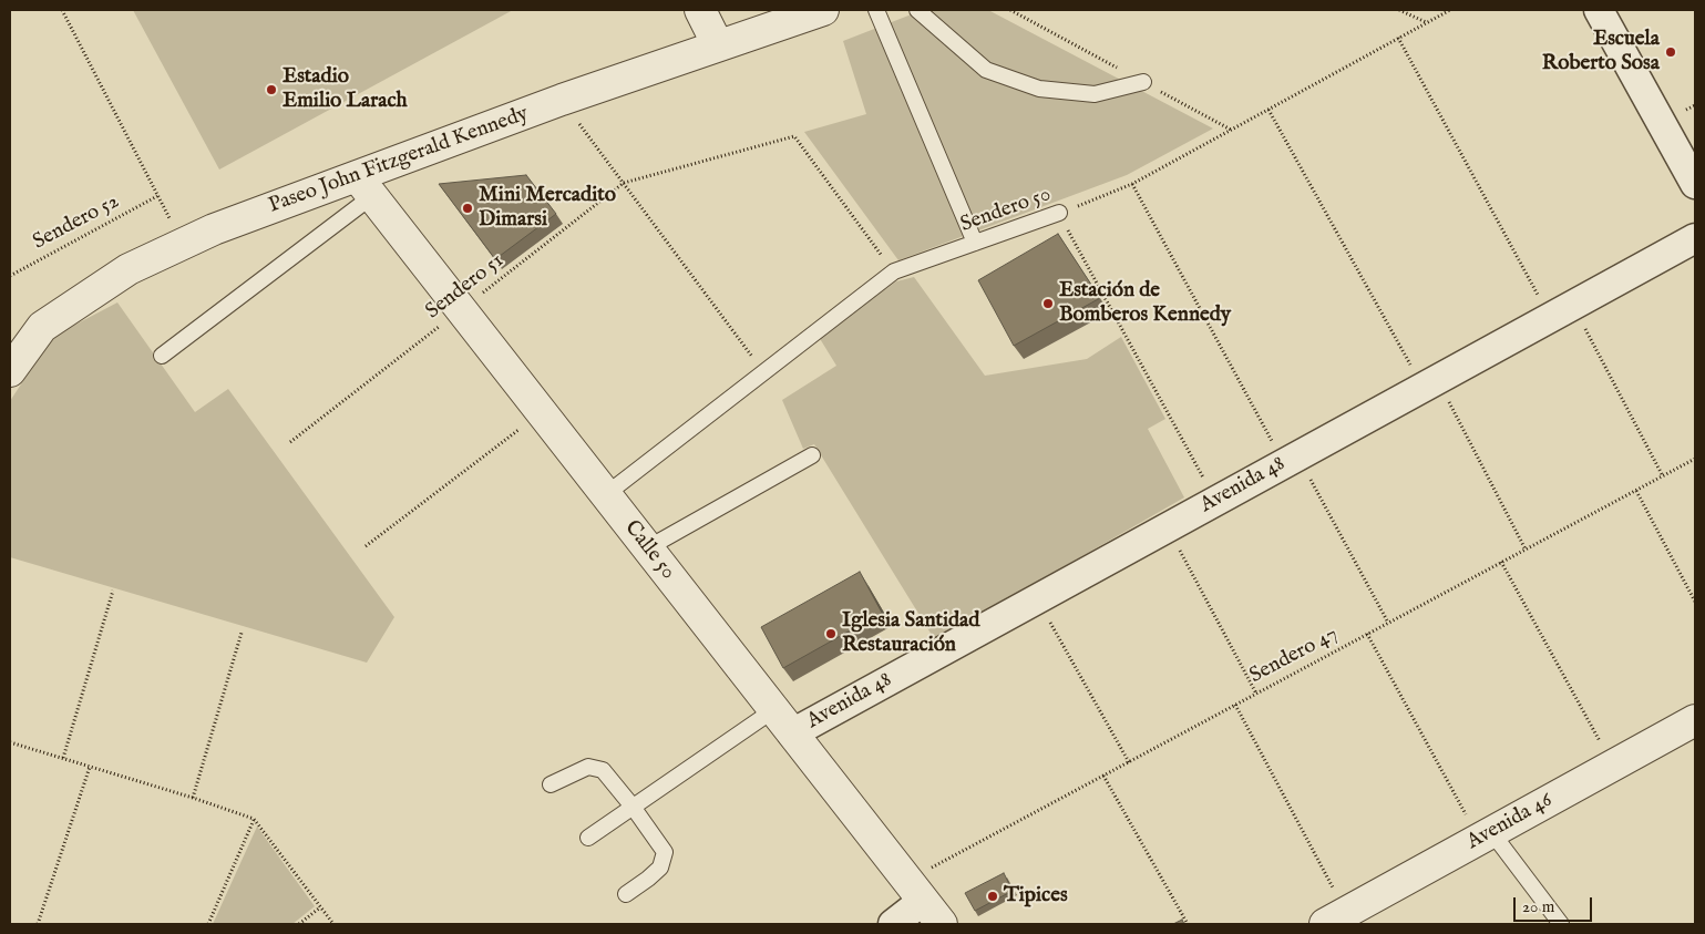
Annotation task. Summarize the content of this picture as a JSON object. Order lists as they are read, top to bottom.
{
  "streets": {
    "street": [
      "Paseo John Fitzgerald Kennedy",
      "Avenida 48",
      "Calle 50",
      "Avenida 46"
    ],
    "lane": ["Sendero 50"],
    "path": ["Sendero 52", "Sendero 51", "Sendero 47"]
  },
  "crossings": [
    ["Paseo John Fitzgerald Kennedy", "Calle 50"],
    ["Sendero 50", "Sendero 51"],
    ["Sendero 50", "Calle 50"],
    ["Sendero 51", "Calle 50"],
    ["Avenida 48", "Calle 50"],
    ["Calle 50", "Sendero 47"]
  ],
  "places": [
    "Escuela Roberto Sosa",
    "Estadio Emilio Larach",
    "Mini Mercadito Dimarsi",
    "Estación de Bomberos Kennedy",
    "Iglesia Santidad Restauración",
    "Tipices"
  ],
  "scale_bar": "20 m"
}
